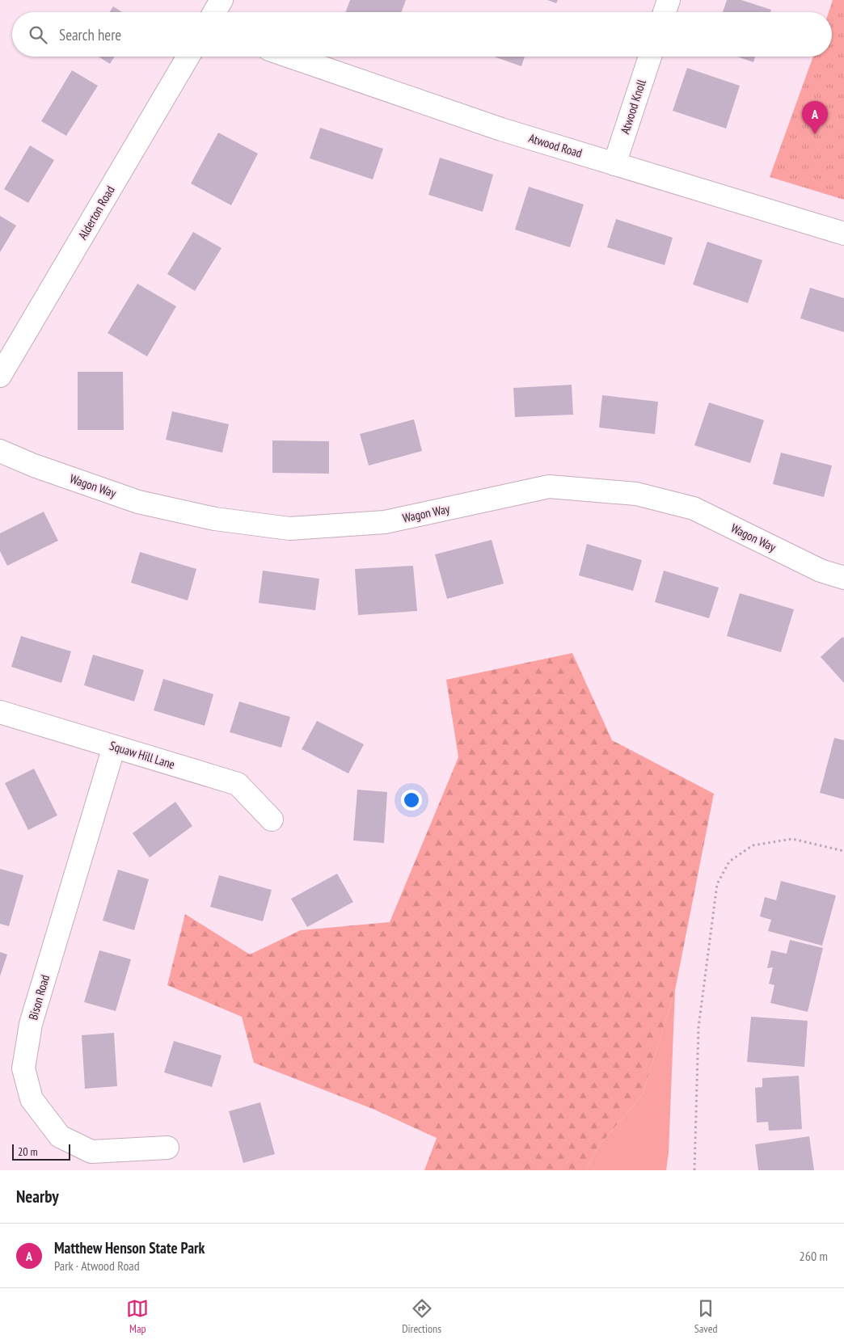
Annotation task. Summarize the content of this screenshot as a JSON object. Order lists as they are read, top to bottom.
{
  "streets": {
    "street": [
      "Atwood Knoll",
      "Atwood Road",
      "Alderton Road",
      "Wagon Way",
      "Squaw Hill Lane",
      "Bison Road"
    ]
  },
  "crossings": [
    ["Atwood Knoll", "Atwood Road"],
    ["Squaw Hill Lane", "Bison Road"]
  ],
  "scale_bar": "20 m",
  "page": {
    "search": "Search here",
    "pins": "A",
    "scale": "20 m",
    "heading": "Nearby",
    "list": [
      {
        "mark": "A",
        "name": "Matthew Henson State Park",
        "note": "Park · Atwood Road",
        "value": "260 m"
      }
    ],
    "nav": ["Map", "Directions", "Saved"]
  }
}
